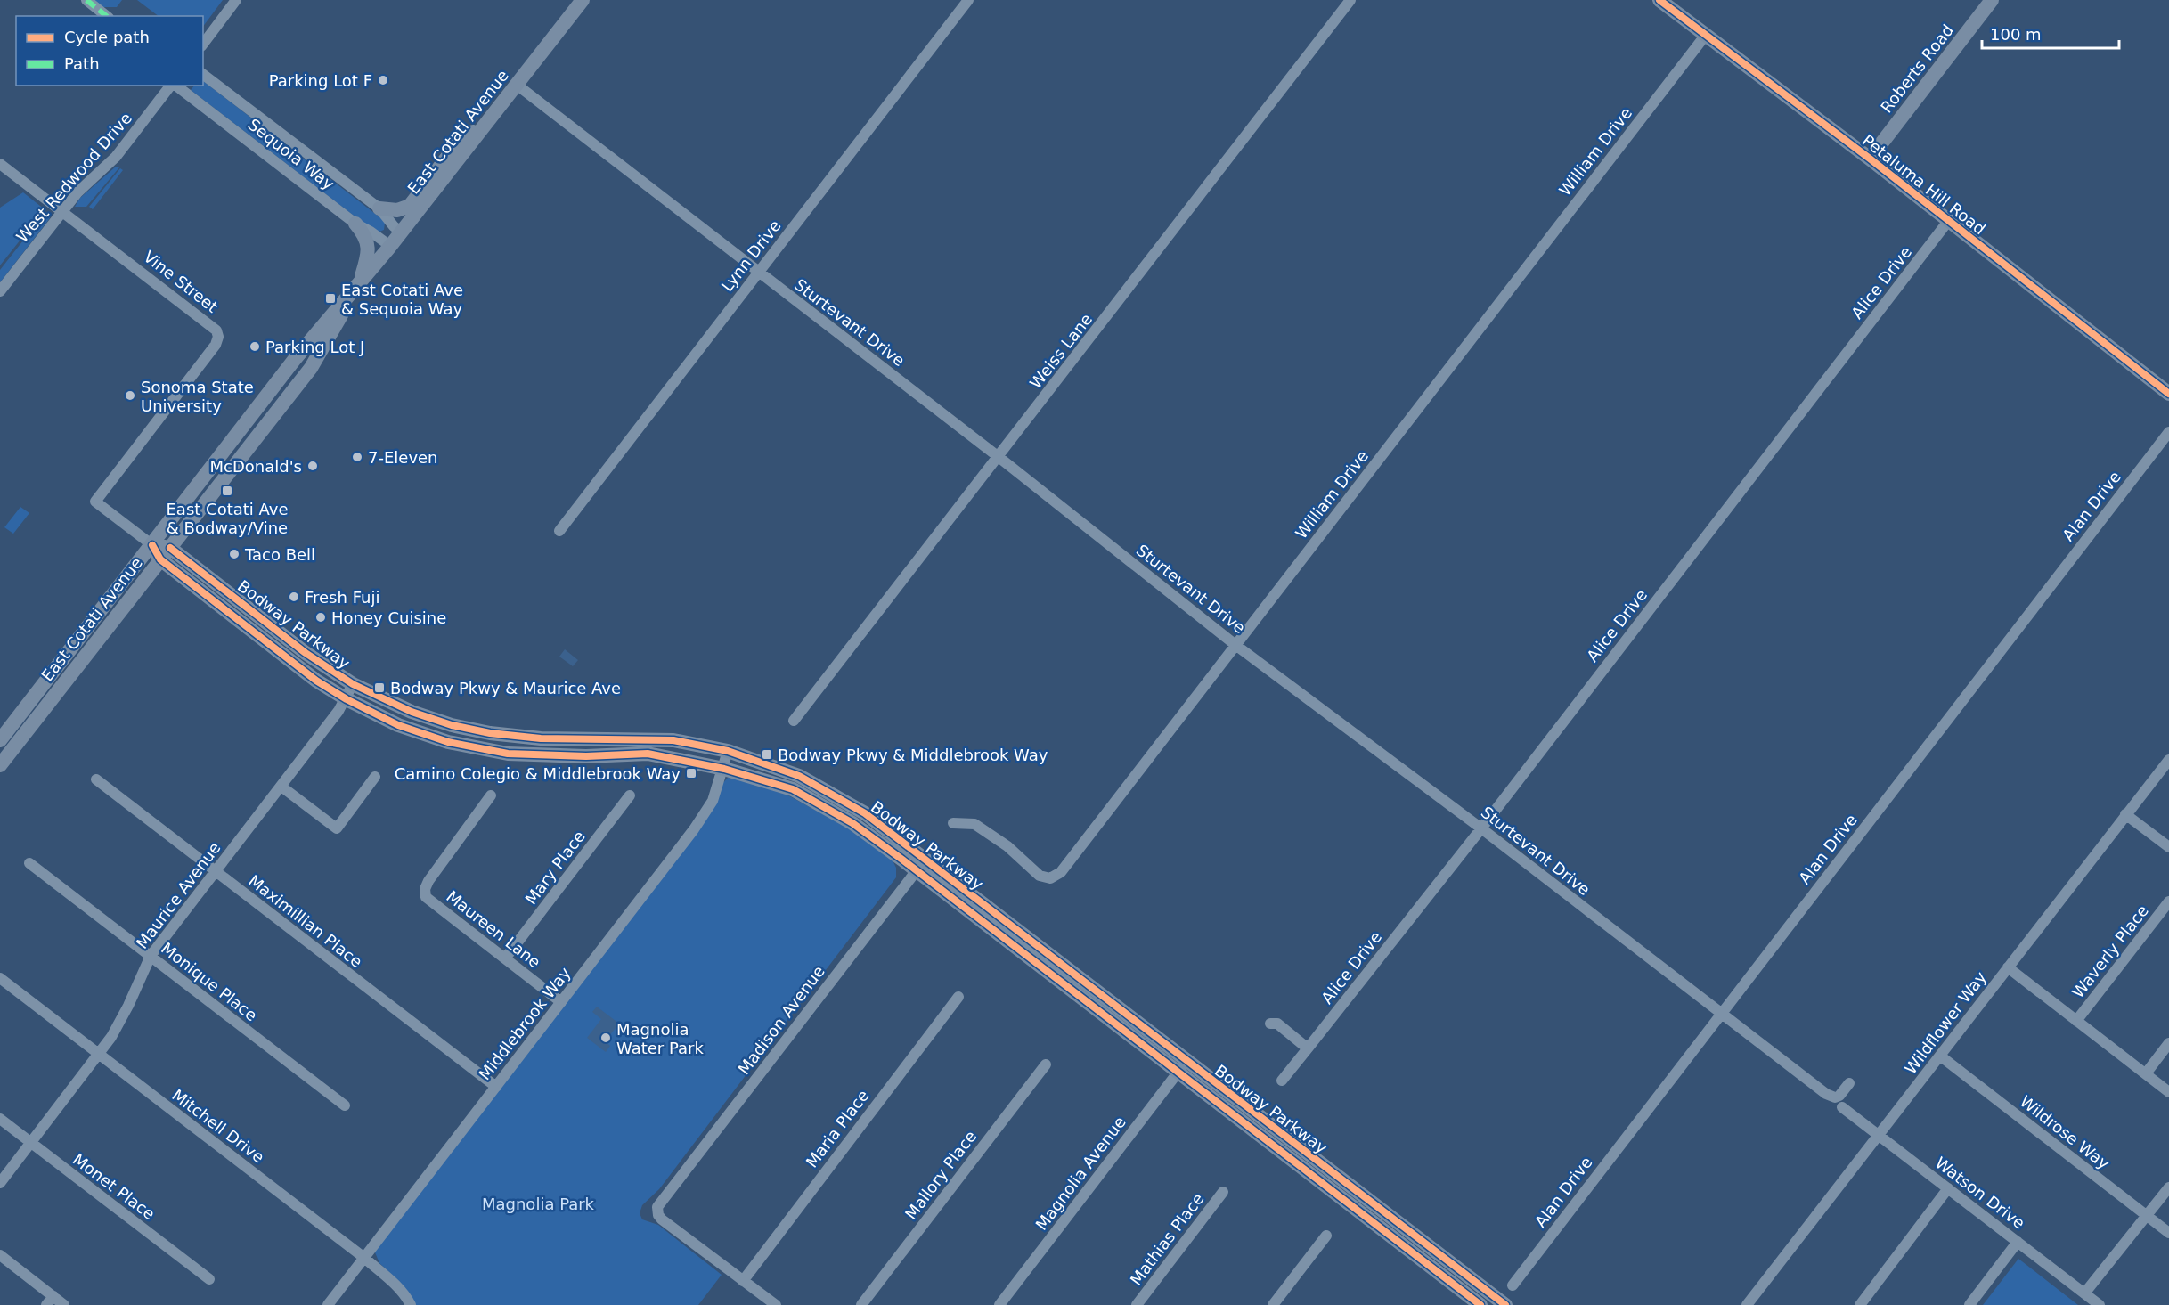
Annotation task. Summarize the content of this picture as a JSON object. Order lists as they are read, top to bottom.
{
  "streets": {
    "street": [
      "Roberts Road",
      "East Cotati Avenue",
      "William Drive",
      "Sequoia Way",
      "West Redwood Drive",
      "Petaluma Hill Road",
      "Lynn Drive",
      "Vine Street",
      "Alice Drive",
      "Sturtevant Drive",
      "Weiss Lane",
      "Alan Drive",
      "Bodway Parkway",
      "Mary Place",
      "Maurice Avenue",
      "Maximillian Place",
      "Maureen Lane",
      "Waverly Place",
      "Monique Place",
      "Madison Avenue",
      "Wildflower Way",
      "Middlebrook Way",
      "Mitchell Drive",
      "Maria Place",
      "Wildrose Way",
      "Magnolia Avenue",
      "Mallory Place",
      "Monet Place",
      "Watson Drive",
      "Mathias Place"
    ]
  },
  "crossings": [
    ["Roberts Road", "Petaluma Hill Road"],
    ["East Cotati Avenue", "Sequoia Way"],
    ["East Cotati Avenue", "Vine Street"],
    ["East Cotati Avenue", "Sturtevant Drive"],
    ["East Cotati Avenue", "Bodway Parkway"],
    ["William Drive", "Petaluma Hill Road"],
    ["William Drive", "Sturtevant Drive"],
    ["West Redwood Drive", "Vine Street"],
    ["Petaluma Hill Road", "Alice Drive"],
    ["Lynn Drive", "Sturtevant Drive"],
    ["Vine Street", "Bodway Parkway"],
    ["Alice Drive", "Sturtevant Drive"],
    ["Sturtevant Drive", "Weiss Lane"],
    ["Sturtevant Drive", "Alan Drive"],
    ["Bodway Parkway", "Maurice Avenue"],
    ["Bodway Parkway", "Madison Avenue"],
    ["Bodway Parkway", "Middlebrook Way"],
    ["Bodway Parkway", "Magnolia Avenue"],
    ["Mary Place", "Maureen Lane"],
    ["Maurice Avenue", "Maximillian Place"],
    ["Maurice Avenue", "Monique Place"],
    ["Maurice Avenue", "Mitchell Drive"],
    ["Maurice Avenue", "Monet Place"],
    ["Maximillian Place", "Middlebrook Way"],
    ["Maureen Lane", "Middlebrook Way"],
    ["Madison Avenue", "Maria Place"],
    ["Wildflower Way", "Wildrose Way"],
    ["Wildflower Way", "Watson Drive"],
    ["Middlebrook Way", "Mitchell Drive"]
  ],
  "parks": ["Magnolia Park"],
  "places": {
    "other": [
      "Parking Lot F",
      "Parking Lot J",
      "Sonoma State University",
      "7-Eleven",
      "McDonald's",
      "Taco Bell",
      "Fresh Fuji",
      "Honey Cuisine",
      "Magnolia Water Park"
    ],
    "transit": [
      "East Cotati Ave & Sequoia Way",
      "East Cotati Ave & Bodway/Vine",
      "Bodway Pkwy & Maurice Ave",
      "Bodway Pkwy & Middlebrook Way",
      "Camino Colegio & Middlebrook Way"
    ]
  },
  "legend": ["Cycle path", "Path"],
  "scale_bar": "100 m"
}
